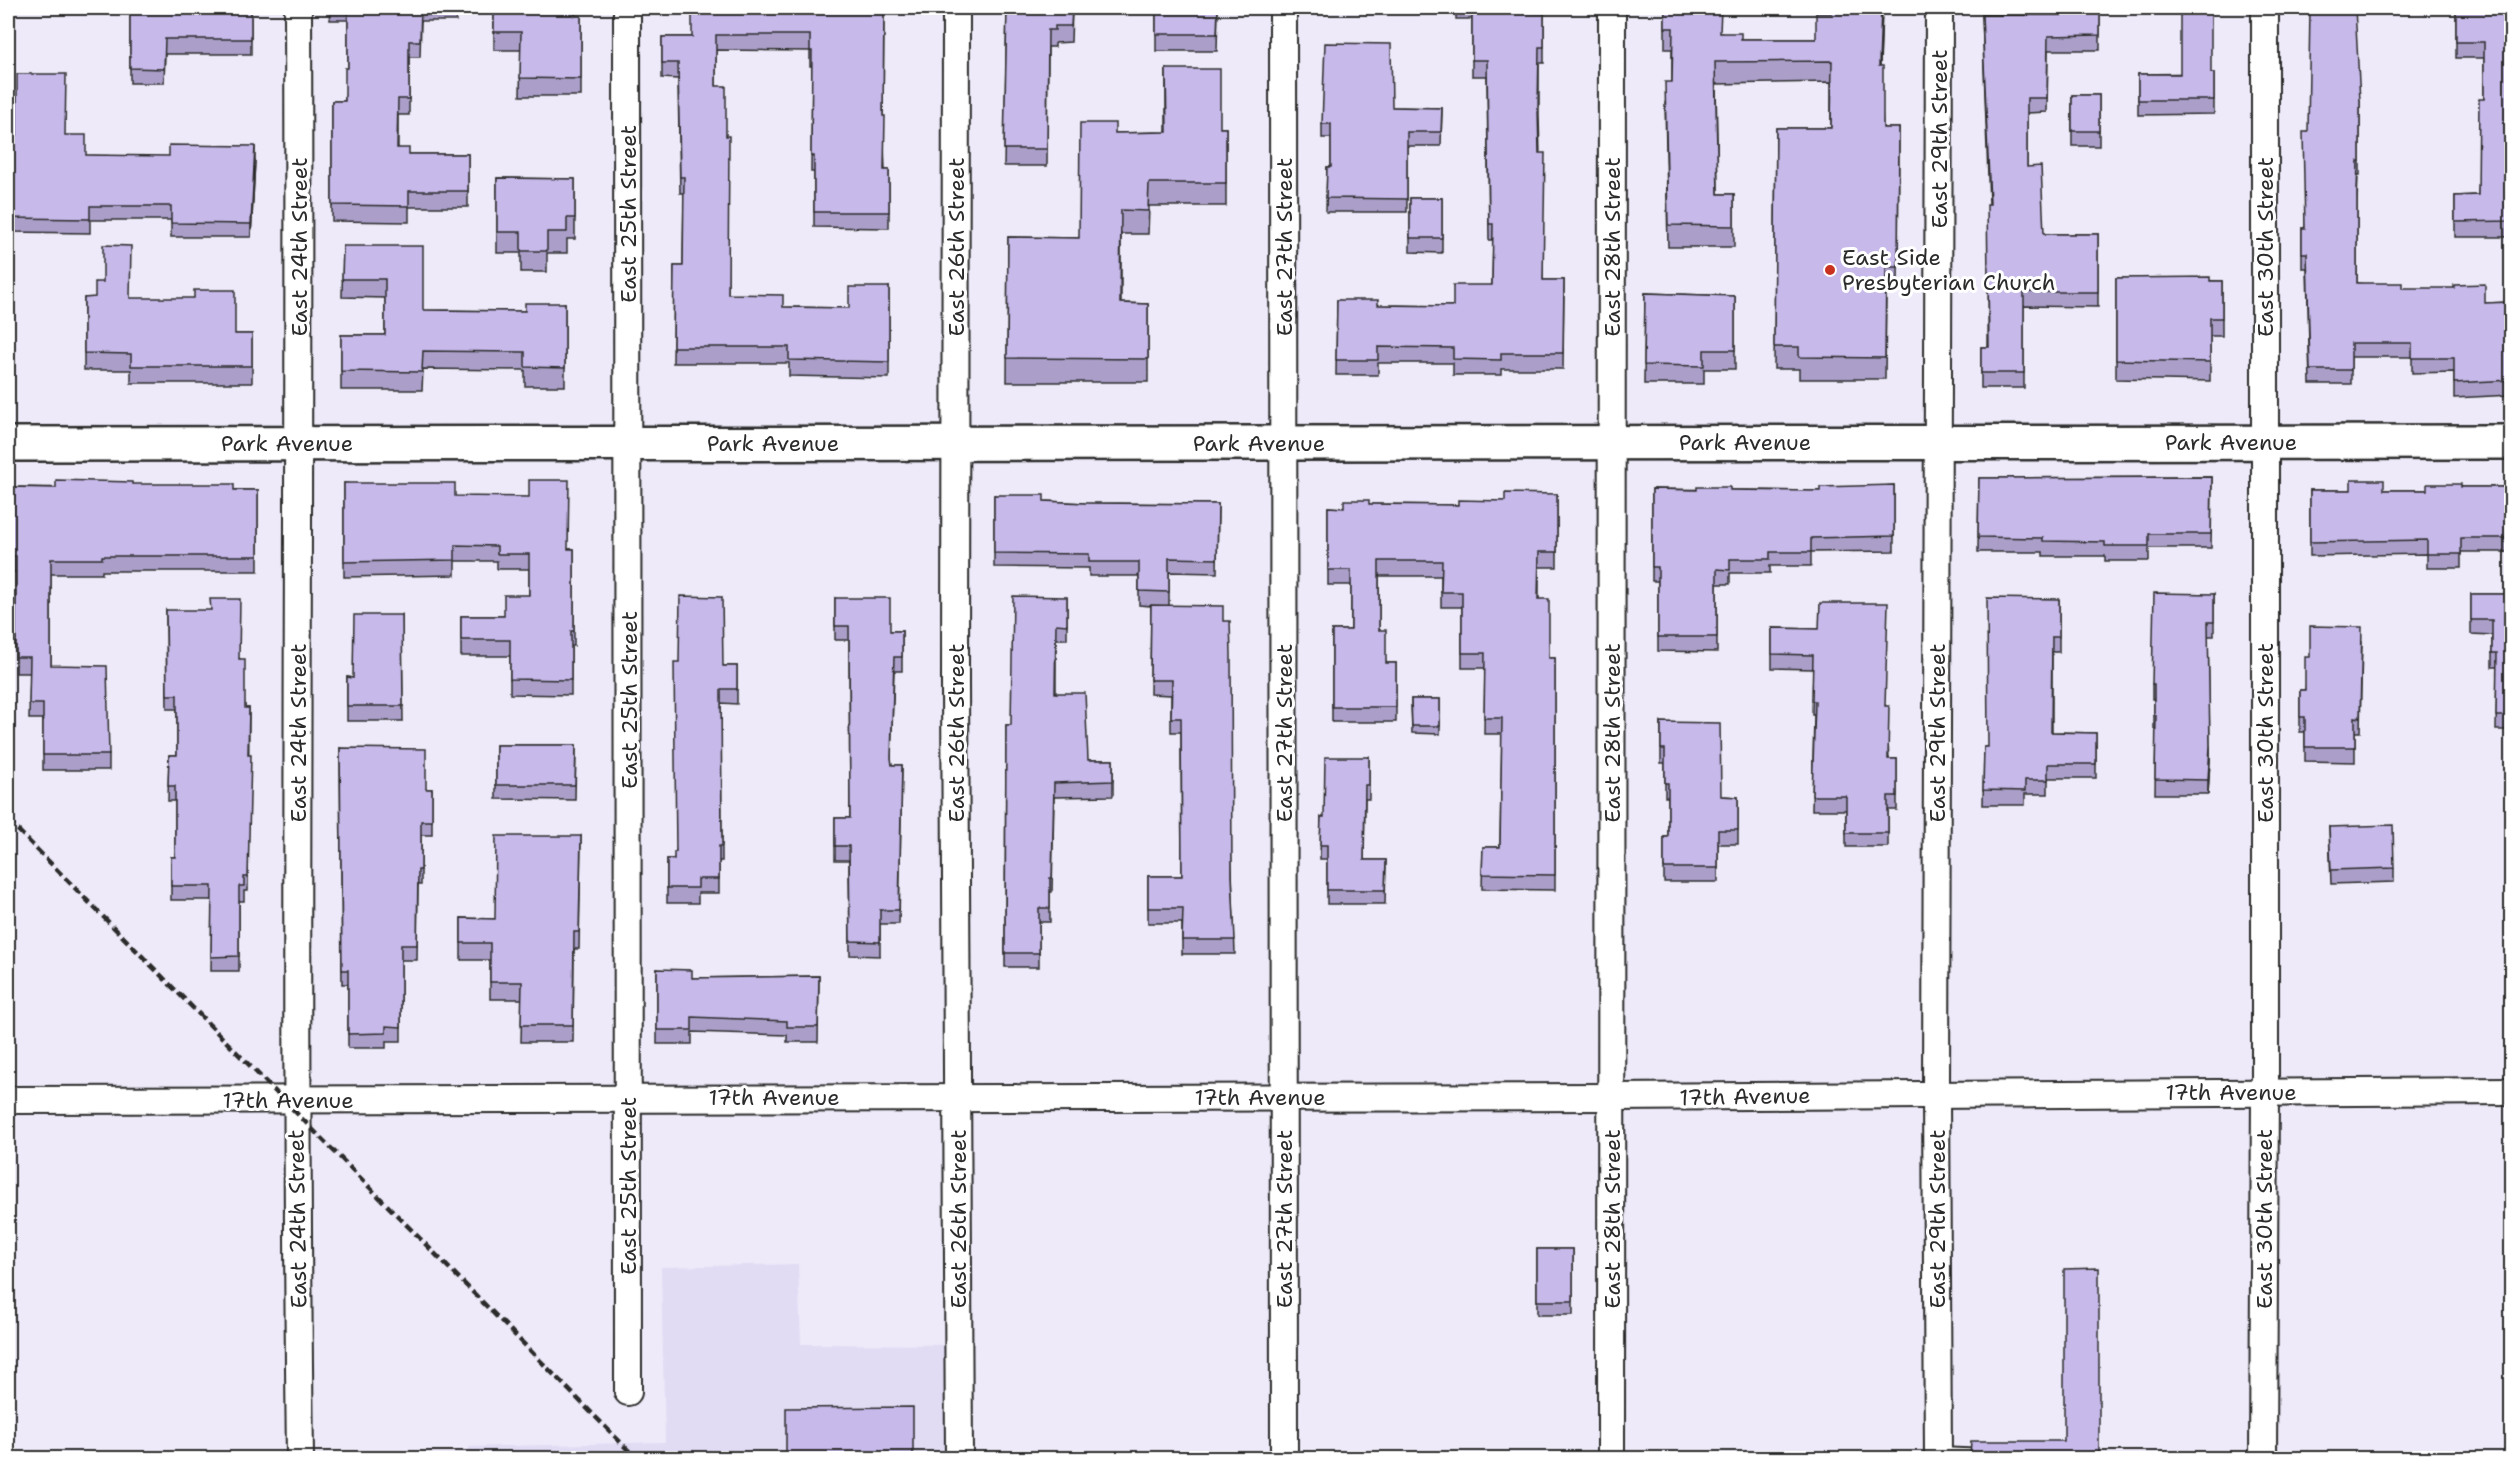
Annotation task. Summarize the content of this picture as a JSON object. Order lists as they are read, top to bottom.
{
  "streets": {
    "street": [
      "East 29th Street",
      "East 25th Street",
      "East 24th Street",
      "East 26th Street",
      "East 27th Street",
      "East 28th Street",
      "East 30th Street",
      "Park Avenue",
      "17th Avenue"
    ]
  },
  "crossings": [
    ["East 29th Street", "Park Avenue"],
    ["East 29th Street", "17th Avenue"],
    ["East 25th Street", "Park Avenue"],
    ["East 25th Street", "17th Avenue"],
    ["East 24th Street", "Park Avenue"],
    ["East 24th Street", "17th Avenue"],
    ["East 26th Street", "Park Avenue"],
    ["East 26th Street", "17th Avenue"],
    ["East 27th Street", "Park Avenue"],
    ["East 27th Street", "17th Avenue"],
    ["East 28th Street", "Park Avenue"],
    ["East 28th Street", "17th Avenue"],
    ["East 30th Street", "Park Avenue"],
    ["East 30th Street", "17th Avenue"]
  ],
  "places": ["East Side Presbyterian Church"]
}
